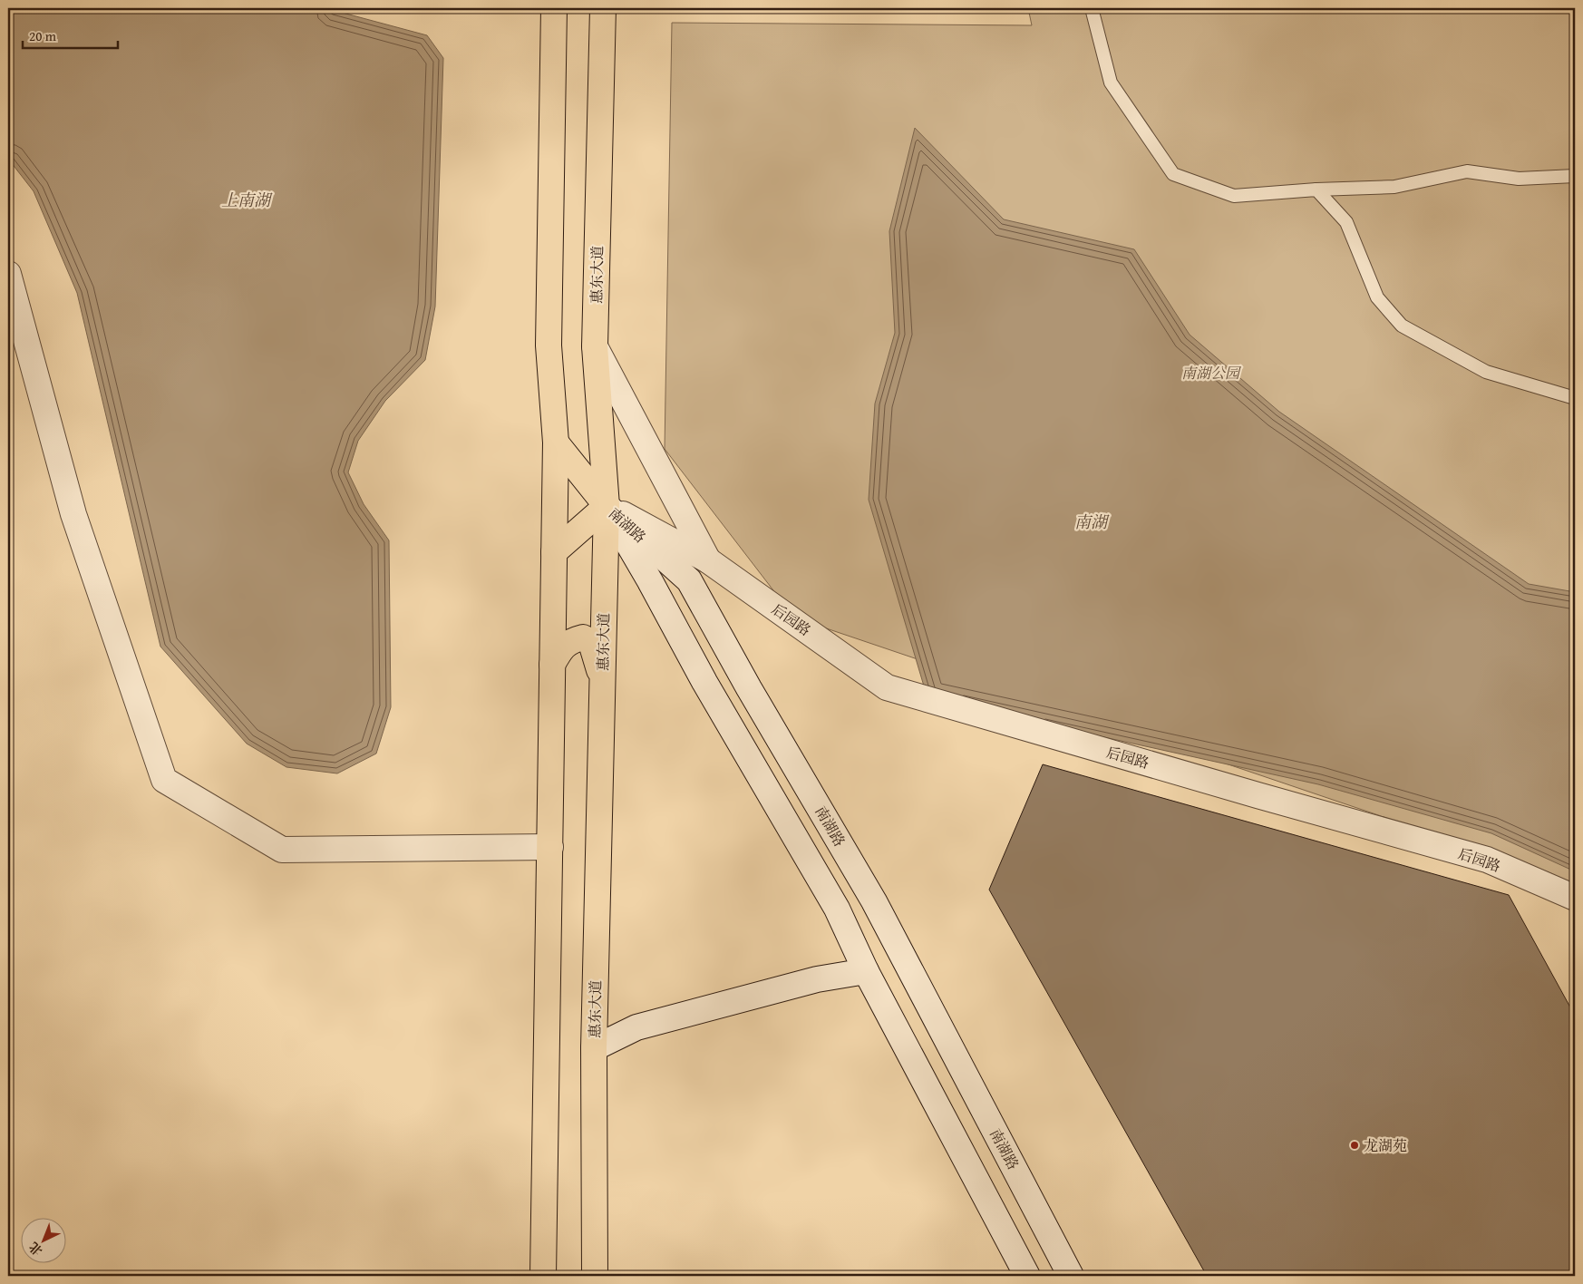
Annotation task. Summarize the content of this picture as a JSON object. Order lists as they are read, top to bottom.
{
  "streets": {
    "main road": ["惠东大道"],
    "street": ["南湖路", "后园路"]
  },
  "crossings": [
    ["惠东大道", "南湖路"],
    ["惠东大道", "后园路"],
    ["南湖路", "后园路"]
  ],
  "water": ["上南湖", "南湖"],
  "parks": ["南湖公园"],
  "places": ["龙湖苑"],
  "scale_bar": "20 m",
  "north": "bottom left"
}
